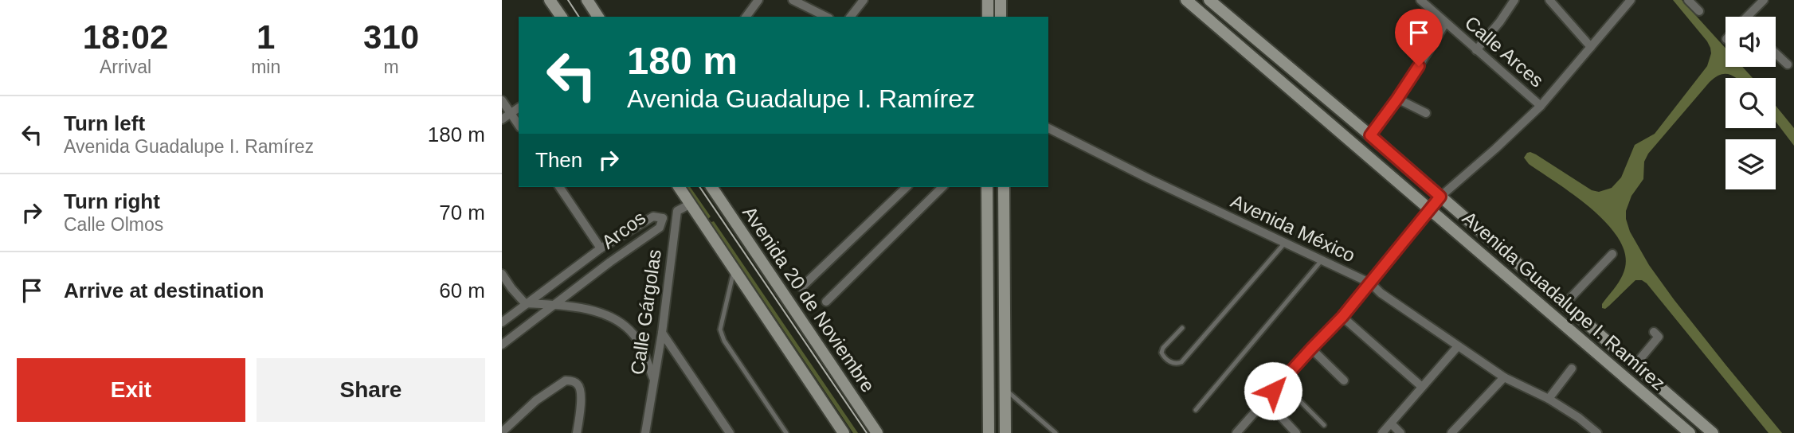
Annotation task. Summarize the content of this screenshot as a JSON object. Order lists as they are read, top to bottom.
{
  "streets": {
    "main road": ["Avenida 20 de Noviembre", "Avenida Guadalupe I. Ramírez"],
    "street": [
      "Calle Arces",
      "Avenida México",
      "Arcos",
      "Calle Gárgolas"
    ]
  },
  "page": {
    "eta": [
      "18:02",
      "Arrival",
      "1",
      "min",
      "310",
      "m"
    ],
    "turn": ["180 m", "Avenida Guadalupe I. Ramírez"],
    "list": [
      {
        "name": "Turn left",
        "note": "Avenida Guadalupe I. Ramírez",
        "value": "180 m"
      },
      {
        "name": "Turn right",
        "note": "Calle Olmos",
        "value": "70 m"
      },
      {
        "name": "Arrive at destination",
        "value": "60 m"
      }
    ],
    "then": "Then",
    "buttons": ["Exit", "Share"]
  }
}
